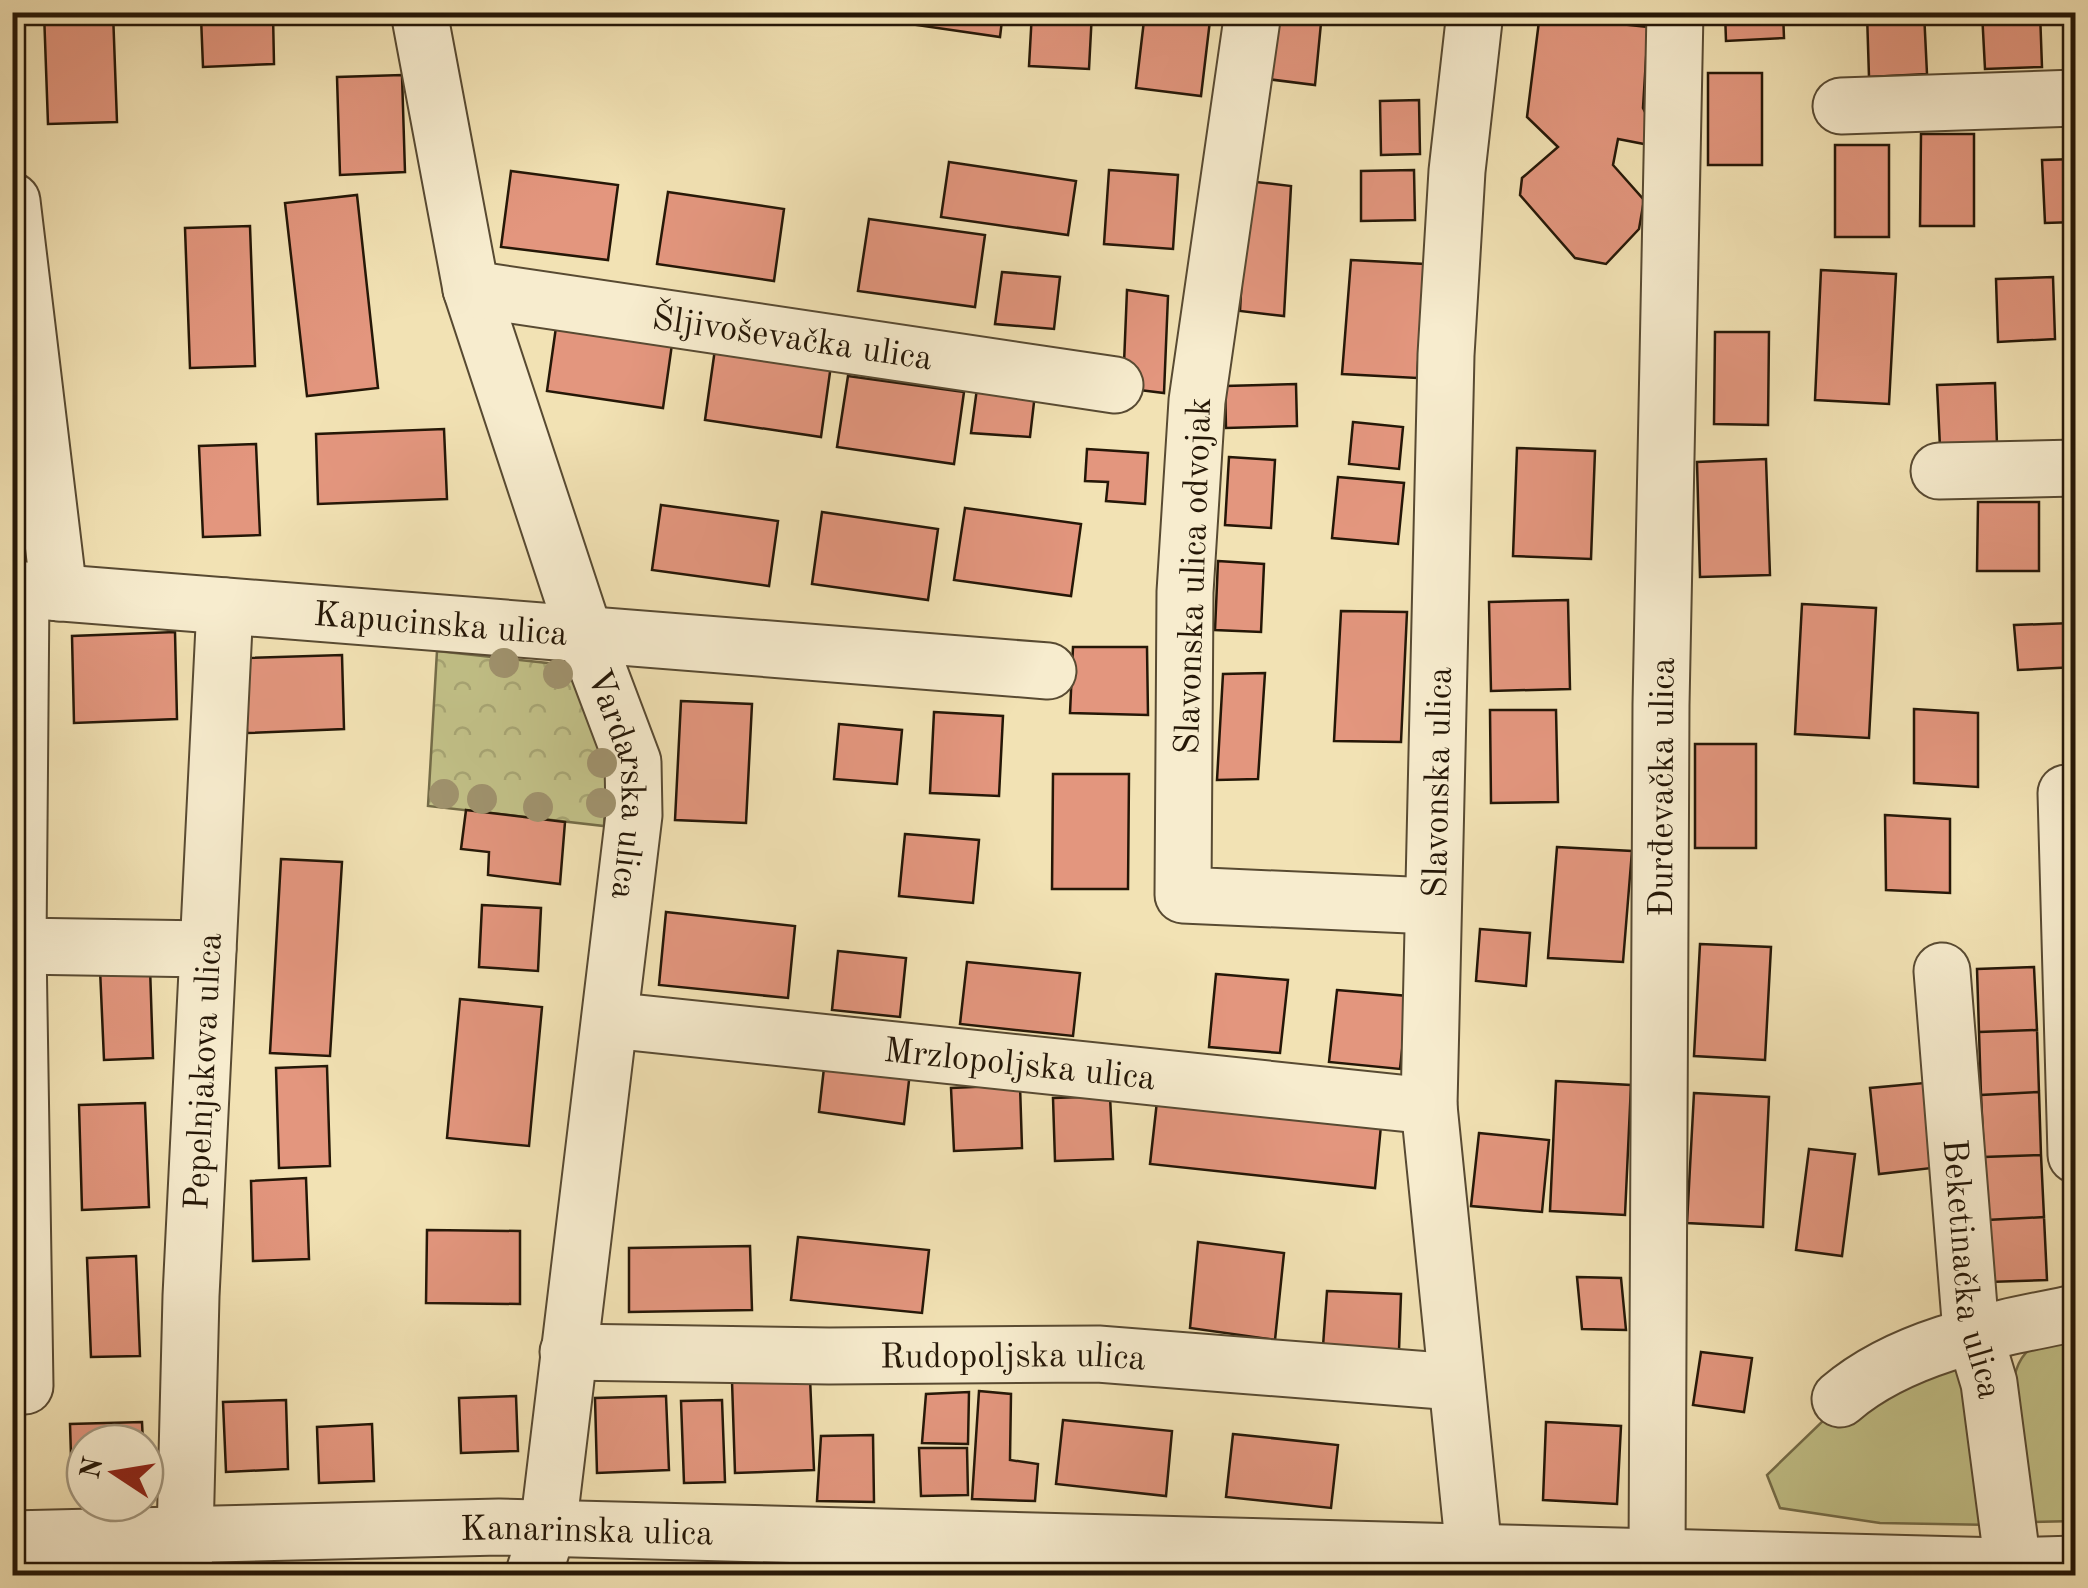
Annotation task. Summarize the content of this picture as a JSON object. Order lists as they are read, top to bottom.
{
  "streets": {
    "street": [
      "Šljivoševačka ulica",
      "Slavonska ulica odvojak",
      "Kapucinska ulica",
      "Slavonska ulica",
      "Vardarska ulica",
      "Đurđevačka ulica",
      "Mrzlopoljska ulica",
      "Pepelnjakova ulica",
      "Beketinačka ulica",
      "Rudopoljska ulica",
      "Kanarinska ulica"
    ]
  },
  "crossings": [
    ["Šljivoševačka ulica", "Vardarska ulica"],
    ["Slavonska ulica odvojak", "Slavonska ulica"],
    ["Kapucinska ulica", "Vardarska ulica"],
    ["Kapucinska ulica", "Pepelnjakova ulica"],
    ["Slavonska ulica", "Mrzlopoljska ulica"],
    ["Slavonska ulica", "Rudopoljska ulica"],
    ["Slavonska ulica", "Kanarinska ulica"],
    ["Vardarska ulica", "Mrzlopoljska ulica"],
    ["Vardarska ulica", "Rudopoljska ulica"],
    ["Vardarska ulica", "Kanarinska ulica"],
    ["Đurđevačka ulica", "Kanarinska ulica"],
    ["Pepelnjakova ulica", "Kanarinska ulica"],
    ["Beketinačka ulica", "Kanarinska ulica"]
  ],
  "north": "left"
}
